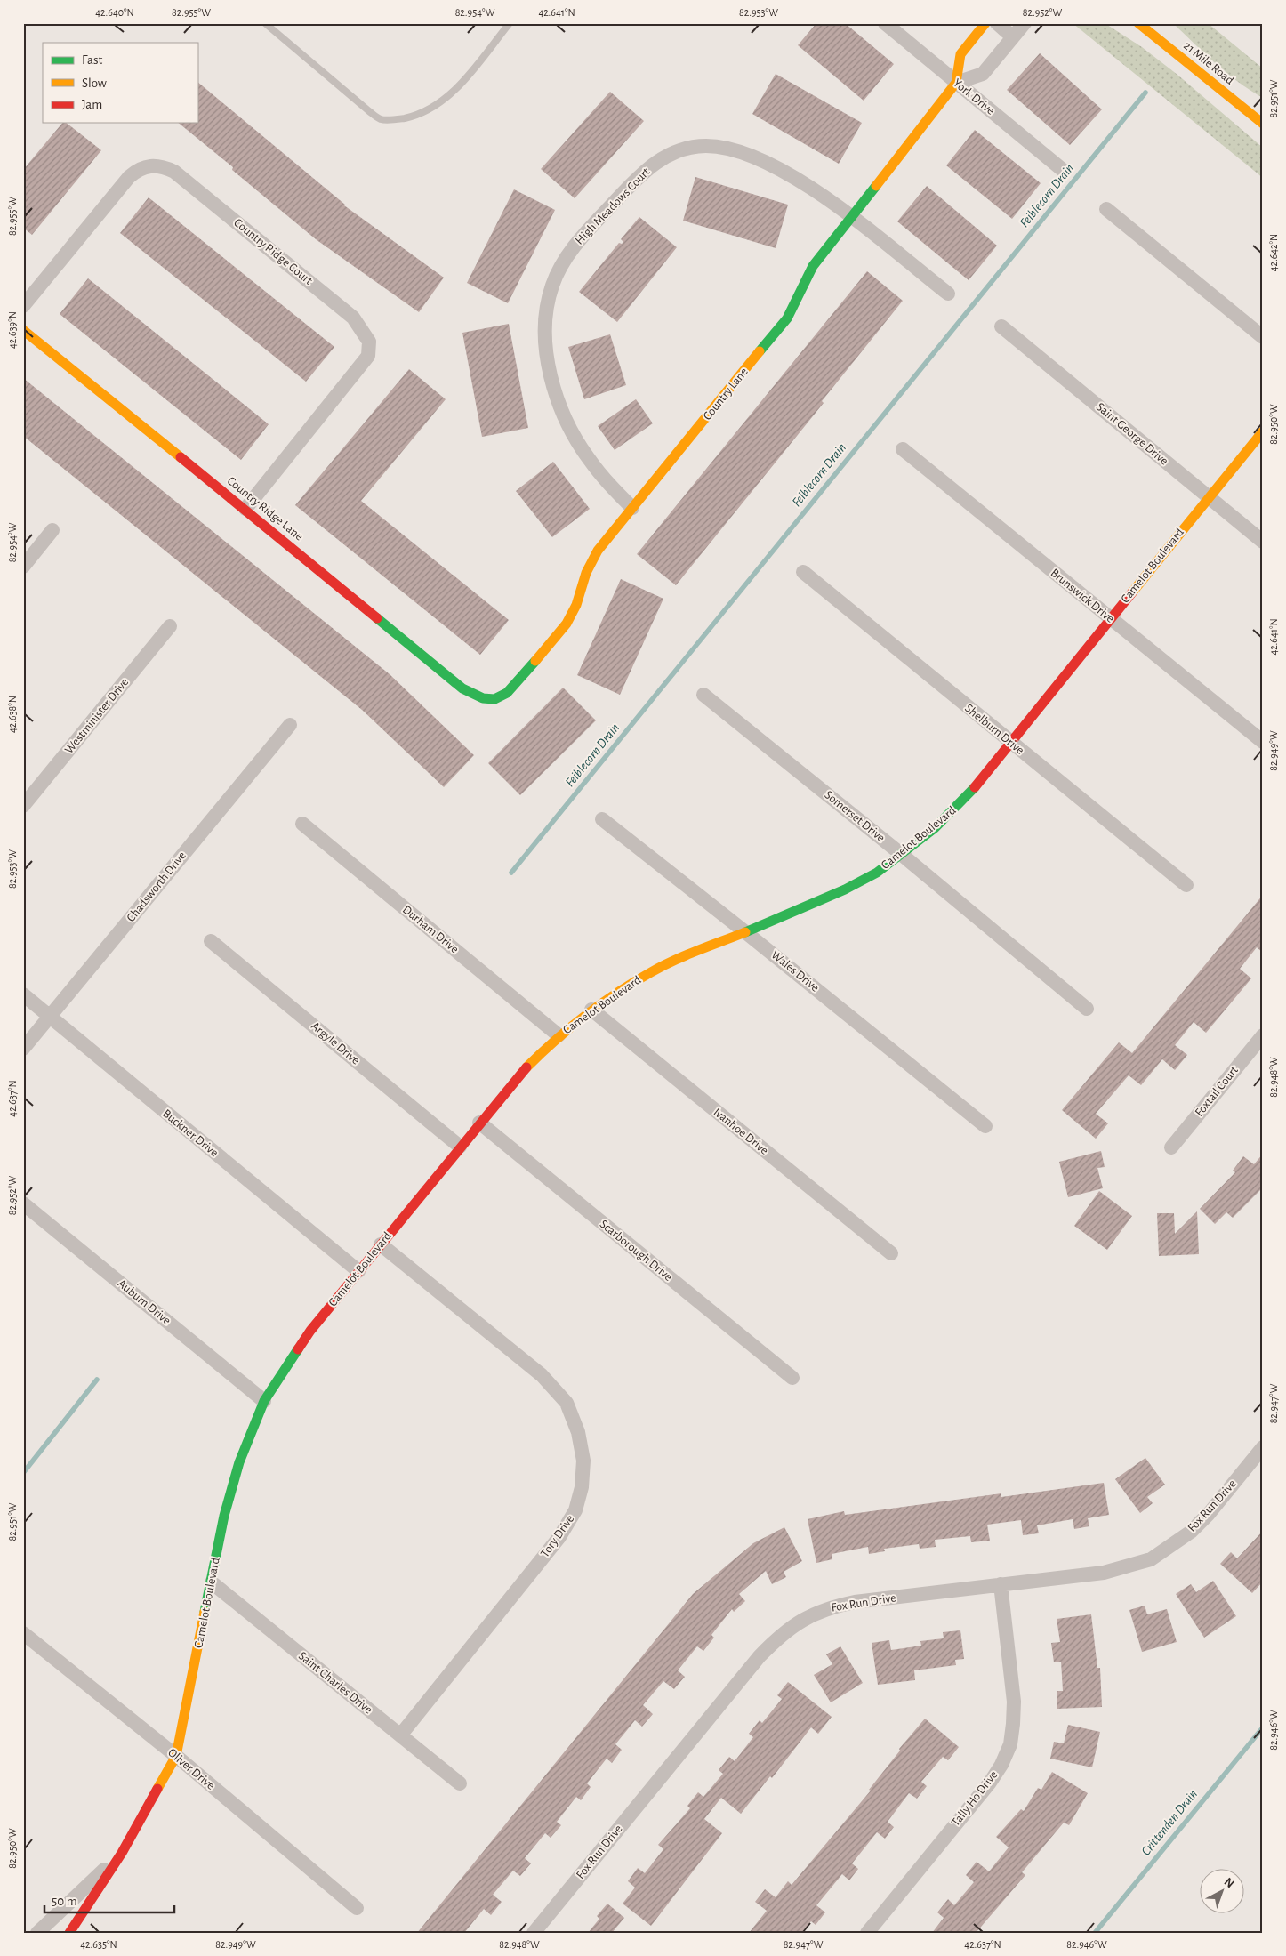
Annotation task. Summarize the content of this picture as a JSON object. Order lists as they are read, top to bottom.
{
  "streets": {
    "street": [
      "21 Mile Road",
      "York Drive",
      "High Meadows Court",
      "Country Ridge Court",
      "Country Lane",
      "Saint George Drive",
      "Country Ridge Lane",
      "Camelot Boulevard",
      "Brunswick Drive",
      "Westminister Drive",
      "Shelburn Drive",
      "Somerset Drive",
      "Chadsworth Drive",
      "Durham Drive",
      "Wales Drive",
      "Argyle Drive",
      "Foxtail Court",
      "Ivanhoe Drive",
      "Buckner Drive",
      "Scarborough Drive",
      "Auburn Drive",
      "Fox Run Drive",
      "Tory Drive",
      "Saint Charles Drive",
      "Oliver Drive",
      "Tally Ho Drive"
    ]
  },
  "crossings": [
    ["York Drive", "Country Lane"],
    ["High Meadows Court", "Country Lane"],
    ["Country Ridge Court", "Country Ridge Lane"],
    ["Country Lane", "Country Ridge Lane"],
    ["Saint George Drive", "Camelot Boulevard"],
    ["Camelot Boulevard", "Brunswick Drive"],
    ["Camelot Boulevard", "Shelburn Drive"],
    ["Camelot Boulevard", "Somerset Drive"],
    ["Camelot Boulevard", "Durham Drive"],
    ["Camelot Boulevard", "Wales Drive"],
    ["Camelot Boulevard", "Argyle Drive"],
    ["Camelot Boulevard", "Ivanhoe Drive"],
    ["Camelot Boulevard", "Buckner Drive"],
    ["Camelot Boulevard", "Scarborough Drive"],
    ["Camelot Boulevard", "Auburn Drive"],
    ["Camelot Boulevard", "Tory Drive"],
    ["Camelot Boulevard", "Saint Charles Drive"],
    ["Camelot Boulevard", "Oliver Drive"],
    ["Chadsworth Drive", "Buckner Drive"],
    ["Fox Run Drive", "Tally Ho Drive"],
    ["Tory Drive", "Saint Charles Drive"]
  ],
  "water": ["Feiblecorn Drain", "Crittenden Drain"],
  "legend": ["Fast", "Slow", "Jam"],
  "scale_bar": "50 m",
  "north": "top right",
  "coordinates": [
    "42.640°N",
    "82.955°W",
    "82.954°W",
    "42.641°N",
    "82.953°W",
    "82.952°W",
    "82.951°W",
    "42.642°N",
    "42.639°N",
    "82.950°W",
    "42.638°N",
    "82.949°W",
    "82.948°W",
    "42.637°N",
    "82.947°W",
    "82.946°W",
    "42.635°N"
  ]
}
